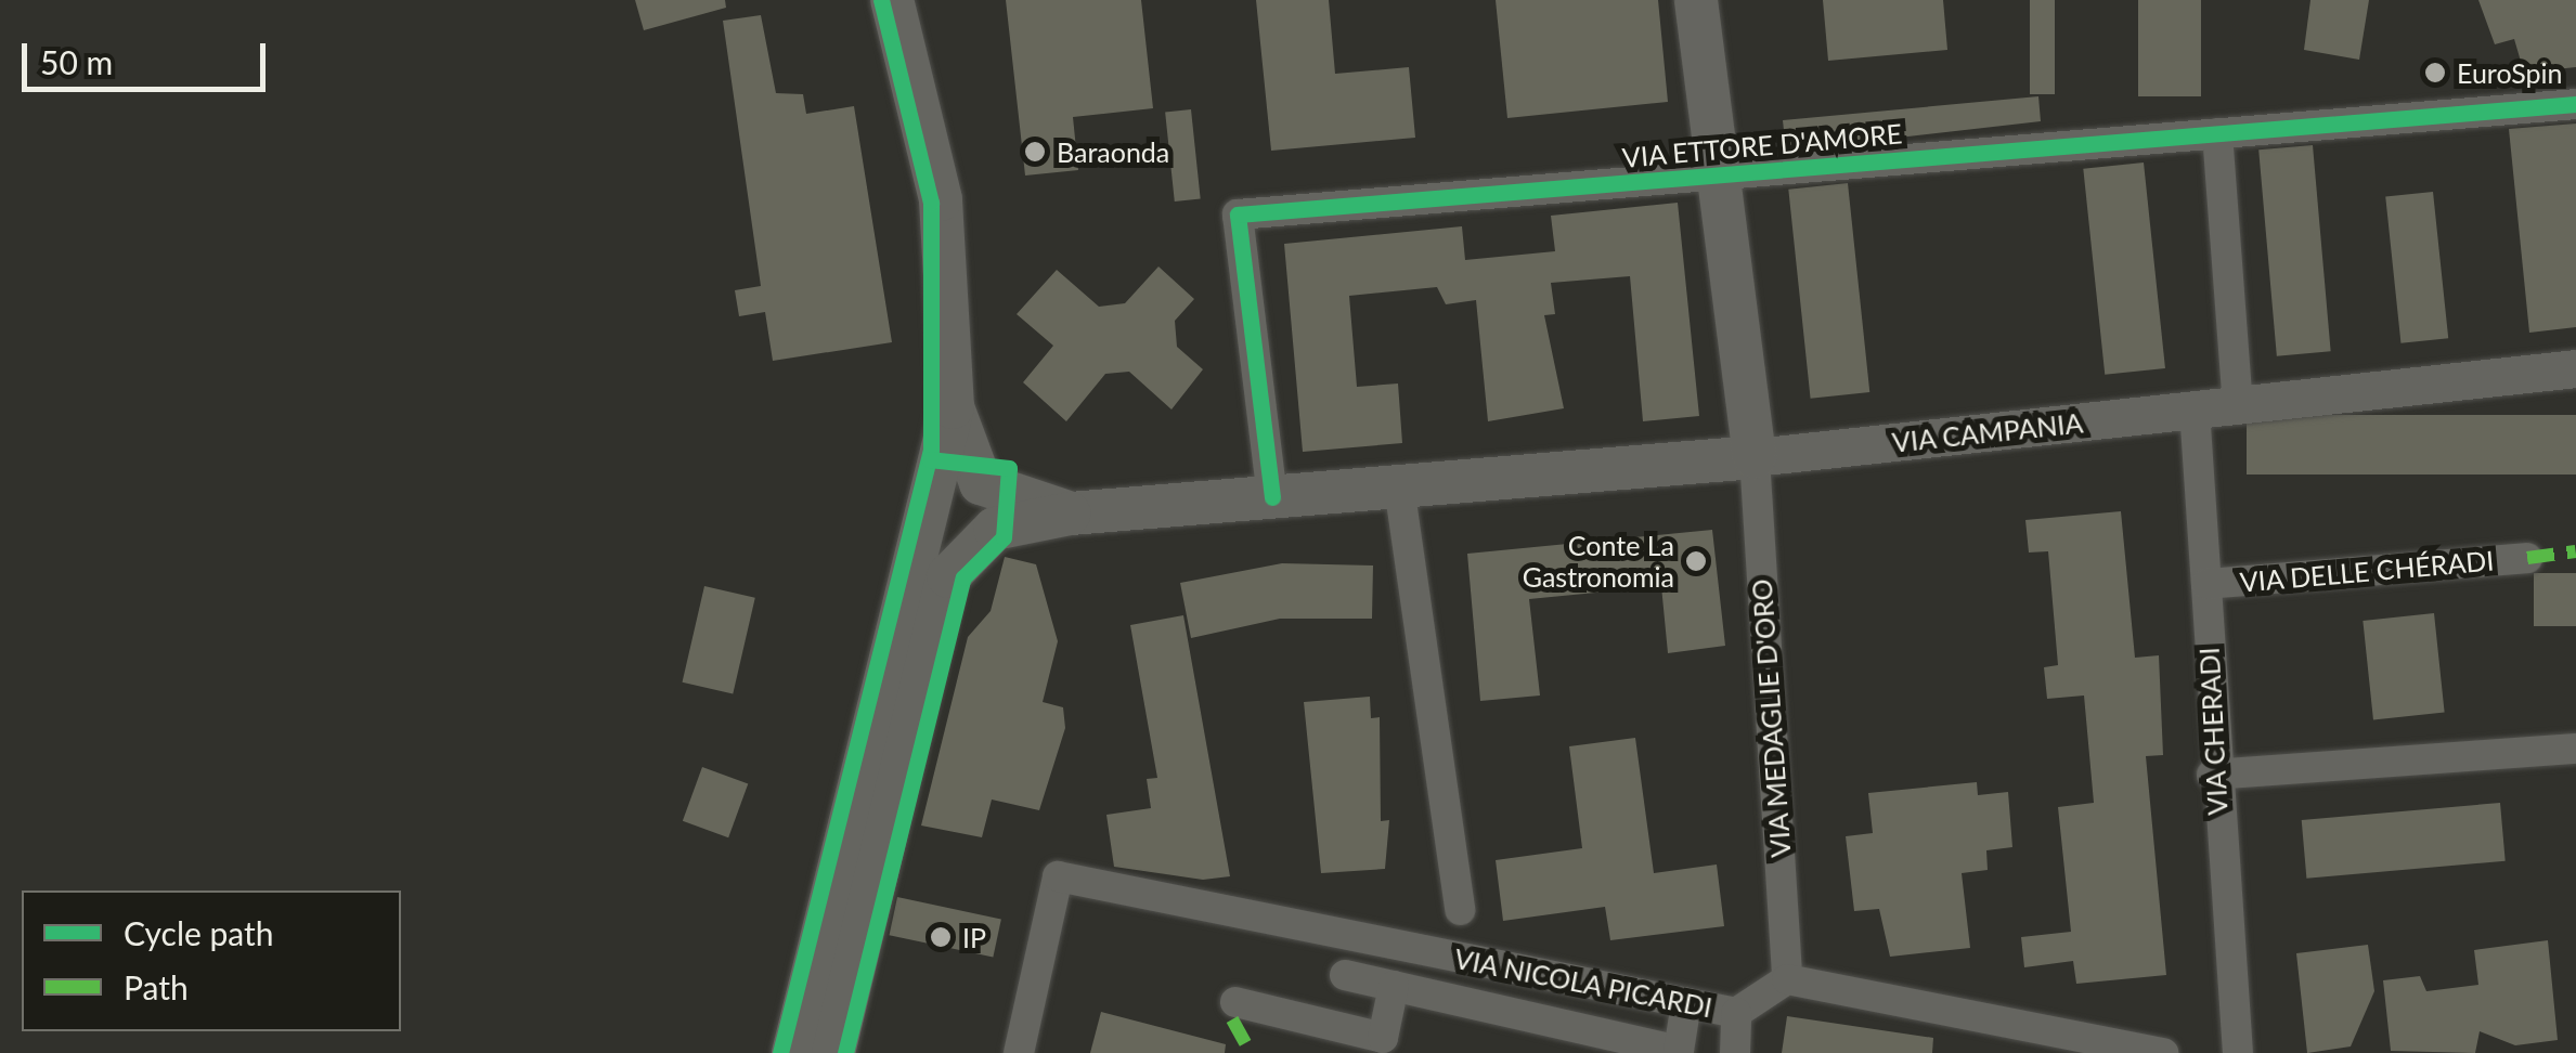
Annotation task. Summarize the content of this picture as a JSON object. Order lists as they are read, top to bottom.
{
  "streets": {
    "main road": ["VIA CAMPANIA"],
    "street": [
      "VIA ETTORE D'AMORE",
      "VIA DELLE CHÉRADI",
      "VIA MEDAGLIE D'ORO",
      "VIA CHERADI",
      "VIA NICOLA PICARDI"
    ]
  },
  "crossings": [
    ["VIA ETTORE D'AMORE", "VIA CAMPANIA"],
    ["VIA CAMPANIA", "VIA MEDAGLIE D'ORO"],
    ["VIA CAMPANIA", "VIA CHERADI"],
    ["VIA DELLE CHÉRADI", "VIA CHERADI"],
    ["VIA MEDAGLIE D'ORO", "VIA NICOLA PICARDI"]
  ],
  "places": [
    "EuroSpin",
    "Baraonda",
    "Conte La Gastronomia",
    "IP"
  ],
  "legend": ["Cycle path", "Path"],
  "scale_bar": "50 m"
}
